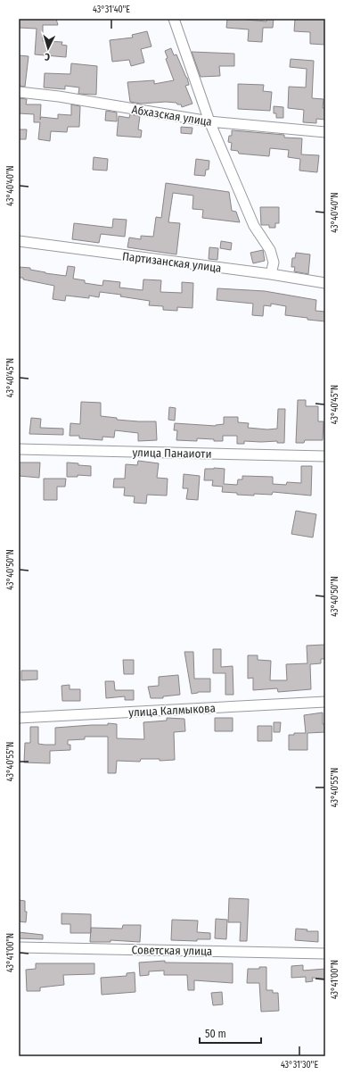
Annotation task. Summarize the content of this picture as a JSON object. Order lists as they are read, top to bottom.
{
  "streets": {
    "street": [
      "Абхазская улица",
      "Партизанская улица",
      "улица Панаиоти",
      "улица Калмыкова",
      "Советская улица"
    ]
  },
  "scale_bar": "50 m",
  "north": "bottom",
  "coordinates": [
    "43°31'40\"E",
    "43°40'40\"N",
    "43°40'45\"N",
    "43°40'50\"N",
    "43°40'55\"N",
    "43°41'00\"N",
    "43°31'30\"E"
  ]
}
